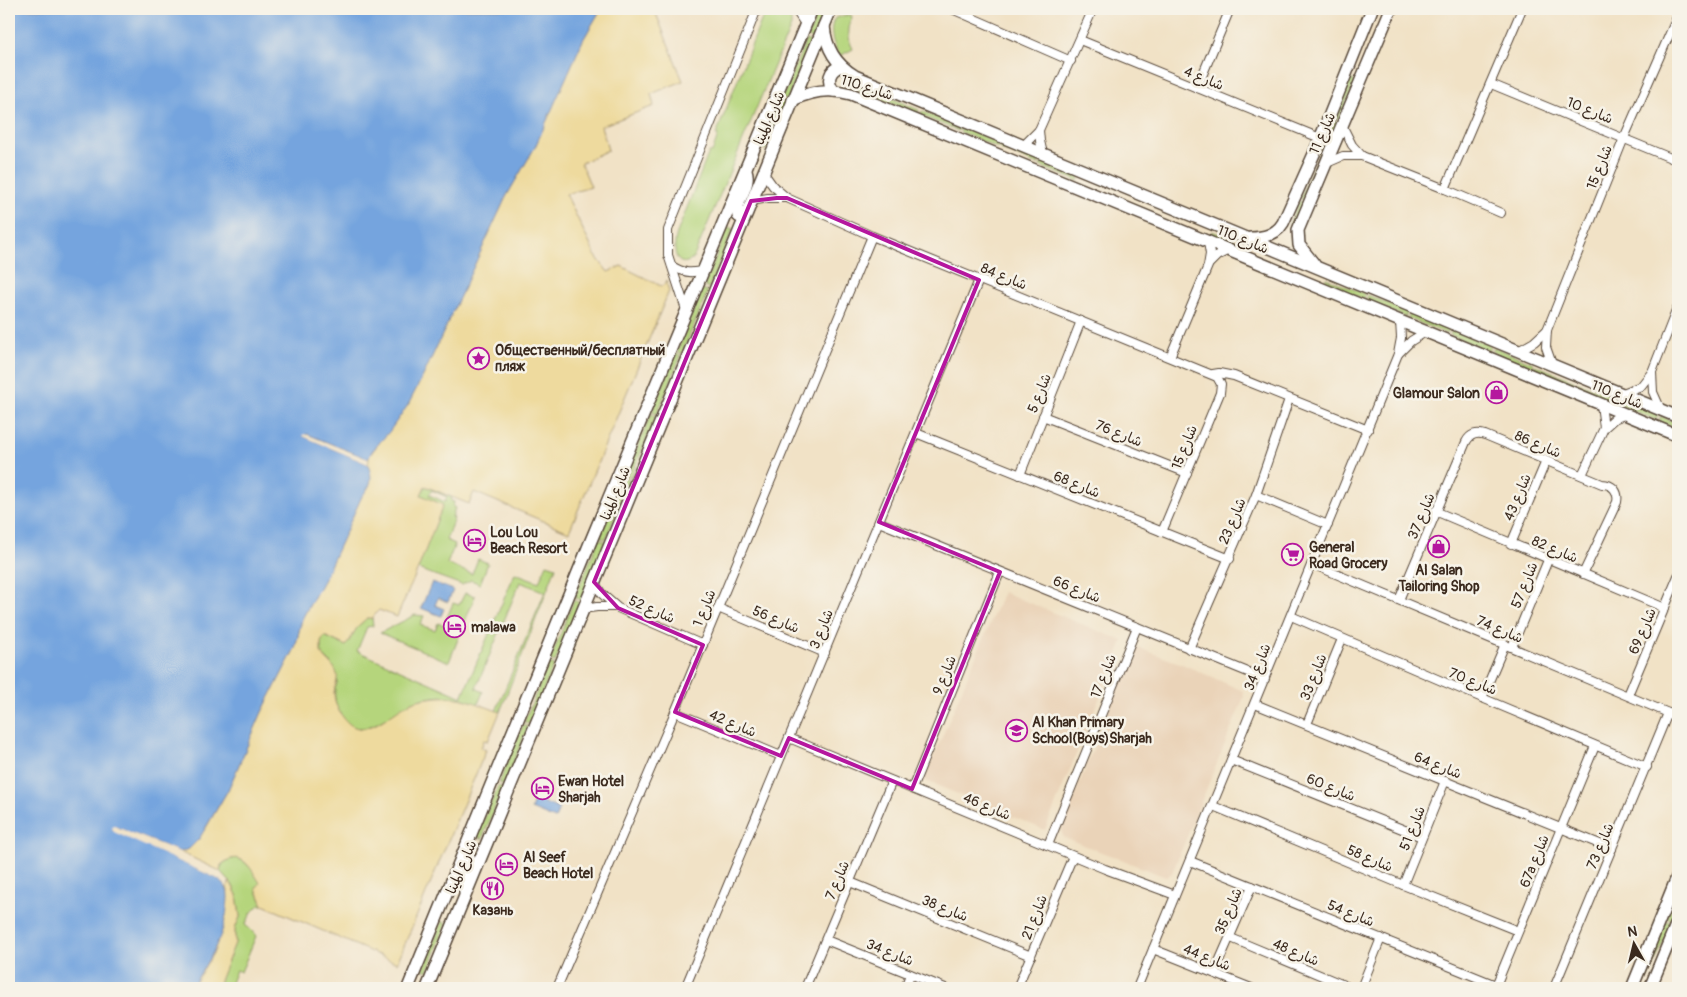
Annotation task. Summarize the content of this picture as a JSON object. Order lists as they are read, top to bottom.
{
  "streets": {
    "main road": ["شارع 110", "شارع المينا", "شارع 11"],
    "street": [
      "شارع 4",
      "شارع 10",
      "شارع 15",
      "شارع 84",
      "شارع 5",
      "شارع 76",
      "شارع 86",
      "شارع 68",
      "شارع 43",
      "شارع 37",
      "شارع 23",
      "شارع 82",
      "شارع 57",
      "شارع 66",
      "شارع 1",
      "شارع 52",
      "شارع 56",
      "شارع 3",
      "شارع 74",
      "شارع 69",
      "شارع 34",
      "شارع 9",
      "شارع 17",
      "شارع 33",
      "شارع 70",
      "شارع 42",
      "شارع 64",
      "شارع 60",
      "شارع 46",
      "شارع 51",
      "شارع 73",
      "شارع 58",
      "67a شارع",
      "شارع 7",
      "شارع 38",
      "شارع 35",
      "شارع 54",
      "شارع 21",
      "شارع 48",
      "شارع 44"
    ]
  },
  "crossings": [
    ["شارع 4", "شارع 11"],
    ["شارع 110", "شارع المينا"],
    ["شارع 110", "شارع 11"],
    ["شارع 110", "شارع 15"],
    ["شارع 110", "شارع 34"],
    ["شارع 10", "شارع 15"],
    ["شارع المينا", "شارع 84"],
    ["شارع المينا", "شارع 52"],
    ["شارع 15", "شارع 84"],
    ["شارع 15", "شارع 76"],
    ["شارع 15", "شارع 68"],
    ["شارع 84", "شارع 5"],
    ["شارع 84", "شارع 23"],
    ["شارع 84", "شارع 1"],
    ["شارع 84", "شارع 3"],
    ["شارع 84", "شارع 34"],
    ["شارع 5", "شارع 76"],
    ["شارع 5", "شارع 68"],
    ["شارع 86", "شارع 43"],
    ["شارع 86", "شارع 37"],
    ["شارع 86", "شارع 82"],
    ["شارع 68", "شارع 23"],
    ["شارع 68", "شارع 3"],
    ["شارع 43", "شارع 82"],
    ["شارع 37", "شارع 82"],
    ["شارع 37", "شارع 74"],
    ["شارع 23", "شارع 66"],
    ["شارع 82", "شارع 57"],
    ["شارع 82", "شارع 69"],
    ["شارع 57", "شارع 74"],
    ["شارع 57", "شارع 70"],
    ["شارع 66", "شارع 3"],
    ["شارع 66", "شارع 34"],
    ["شارع 66", "شارع 9"],
    ["شارع 66", "شارع 17"],
    ["شارع 1", "شارع 52"],
    ["شارع 1", "شارع 56"],
    ["شارع 1", "شارع 42"],
    ["شارع 56", "شارع 3"],
    ["شارع 3", "شارع 42"],
    ["شارع 3", "شارع 46"],
    ["شارع 74", "شارع 69"],
    ["شارع 74", "شارع 34"],
    ["شارع 74", "شارع 73"],
    ["شارع 34", "شارع 70"],
    ["شارع 34", "شارع 64"],
    ["شارع 34", "شارع 60"],
    ["شارع 34", "شارع 46"],
    ["شارع 34", "شارع 58"],
    ["شارع 34", "شارع 7"],
    ["شارع 34", "شارع 54"],
    ["شارع 34", "شارع 44"],
    ["شارع 9", "شارع 46"],
    ["شارع 17", "شارع 46"],
    ["شارع 33", "شارع 70"],
    ["شارع 33", "شارع 64"],
    ["شارع 70", "شارع 73"],
    ["شارع 70", "67a شارع"],
    ["شارع 64", "شارع 51"],
    ["شارع 64", "شارع 73"],
    ["شارع 64", "67a شارع"],
    ["شارع 60", "شارع 51"],
    ["شارع 46", "شارع 7"],
    ["شارع 46", "شارع 21"],
    ["شارع 51", "شارع 58"],
    ["شارع 58", "67a شارع"],
    ["67a شارع", "شارع 54"],
    ["شارع 7", "شارع 38"],
    ["شارع 38", "شارع 21"],
    ["شارع 35", "شارع 54"],
    ["شارع 35", "شارع 48"],
    ["شارع 35", "شارع 44"]
  ],
  "places": {
    "place": ["Общественный/бесплатный пляж"],
    "shop": ["Glamour Salon", "Al Salan Tailoring Shop"],
    "hotel": [
      "Lou Lou Beach Resort",
      "malawa",
      "Ewan Hotel Sharjah",
      "Al Seef Beach Hotel"
    ],
    "supermarket": ["General Road Grocery"],
    "school or university": ["Al Khan Primary School(Boys)Sharjah"],
    "restaurant": ["Казань"]
  },
  "north": "top"
}
